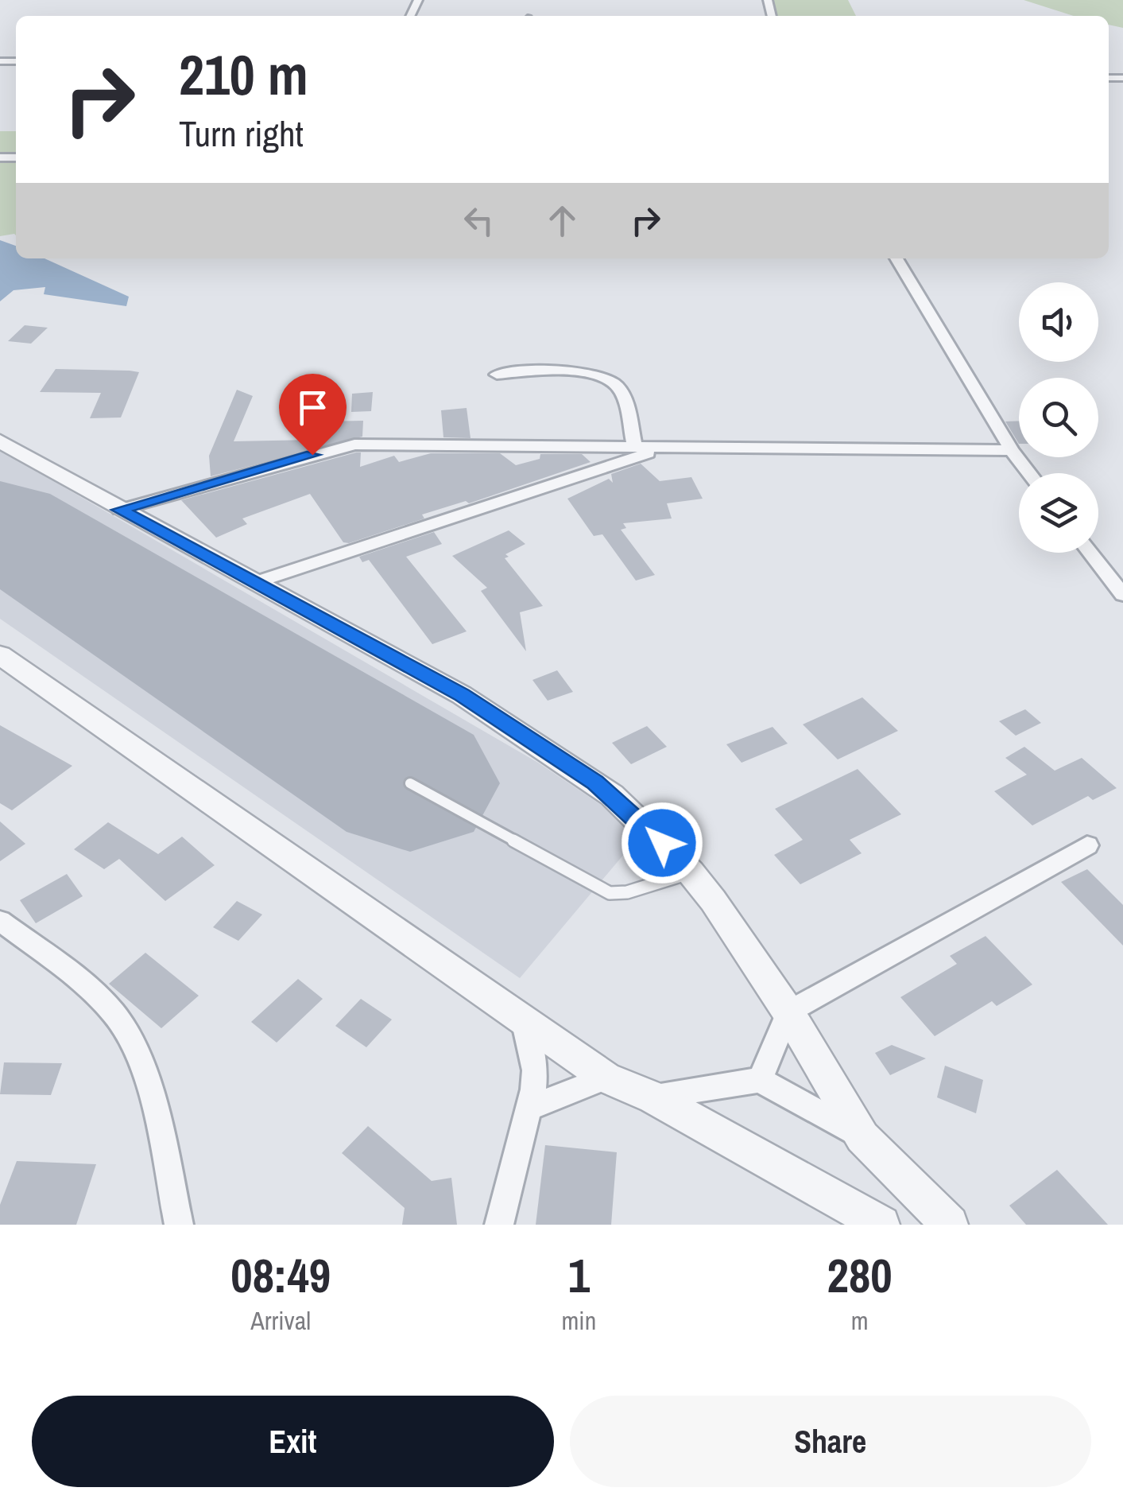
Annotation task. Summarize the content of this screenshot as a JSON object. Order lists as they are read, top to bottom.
{
  "page": {
    "turn": ["210 m", "Turn right"],
    "eta": [
      "08:49",
      "Arrival",
      "1",
      "min",
      "280",
      "m"
    ],
    "buttons": ["Exit", "Share"]
  }
}
